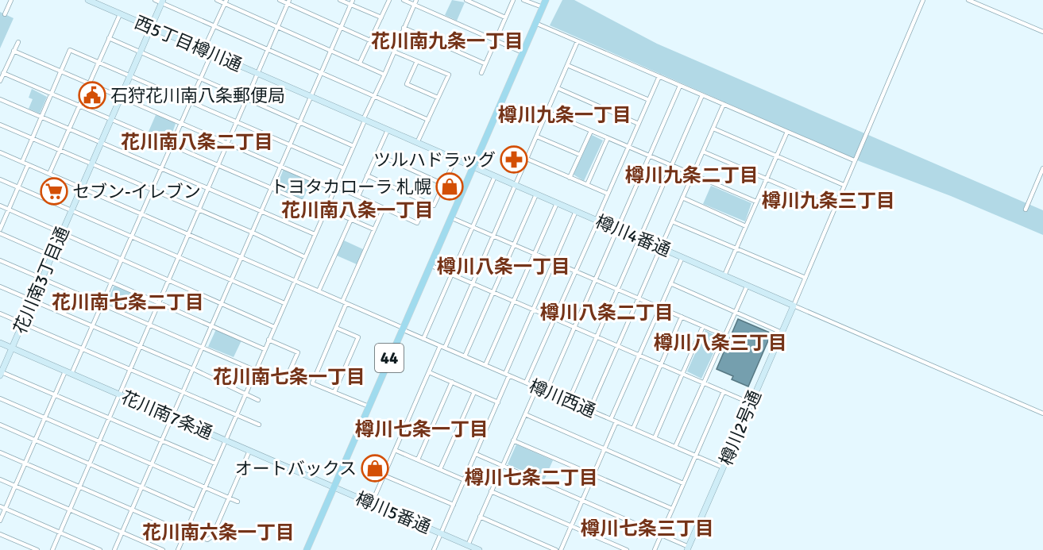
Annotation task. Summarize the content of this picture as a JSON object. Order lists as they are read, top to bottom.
{
  "streets": {
    "main road": ["44"],
    "street": [
      "西5丁目樽川通",
      "樽川4番通",
      "花川南3丁目通",
      "樽川西通",
      "花川南7条通",
      "樽川2号通",
      "樽川5番通"
    ]
  },
  "crossings": [
    ["西5丁目樽川通", "樽川4番通"],
    ["西5丁目樽川通", "花川南3丁目通"],
    ["西5丁目樽川通", "44"],
    ["樽川4番通", "44"],
    ["樽川4番通", "樽川2号通"],
    ["花川南3丁目通", "樽川西通"],
    ["花川南3丁目通", "花川南7条通"],
    ["44", "樽川西通"],
    ["44", "花川南7条通"],
    ["44", "樽川5番通"],
    ["樽川西通", "樽川2号通"],
    ["花川南7条通", "樽川5番通"]
  ],
  "districts": [
    "花川南九条一丁目",
    "樽川九条一丁目",
    "花川南八条二丁目",
    "樽川九条二丁目",
    "樽川九条三丁目",
    "花川南八条一丁目",
    "樽川八条一丁目",
    "花川南七条二丁目",
    "樽川八条二丁目",
    "樽川八条三丁目",
    "花川南七条一丁目",
    "樽川七条一丁目",
    "樽川七条二丁目",
    "樽川七条三丁目",
    "花川南六条一丁目"
  ],
  "places": {
    "public building": ["石狩花川南八条郵便局"],
    "pharmacy": ["ツルハドラッグ"],
    "shop": ["トヨタカローラ 札幌", "オートバックス"],
    "supermarket": ["セブン-イレブン"]
  }
}
